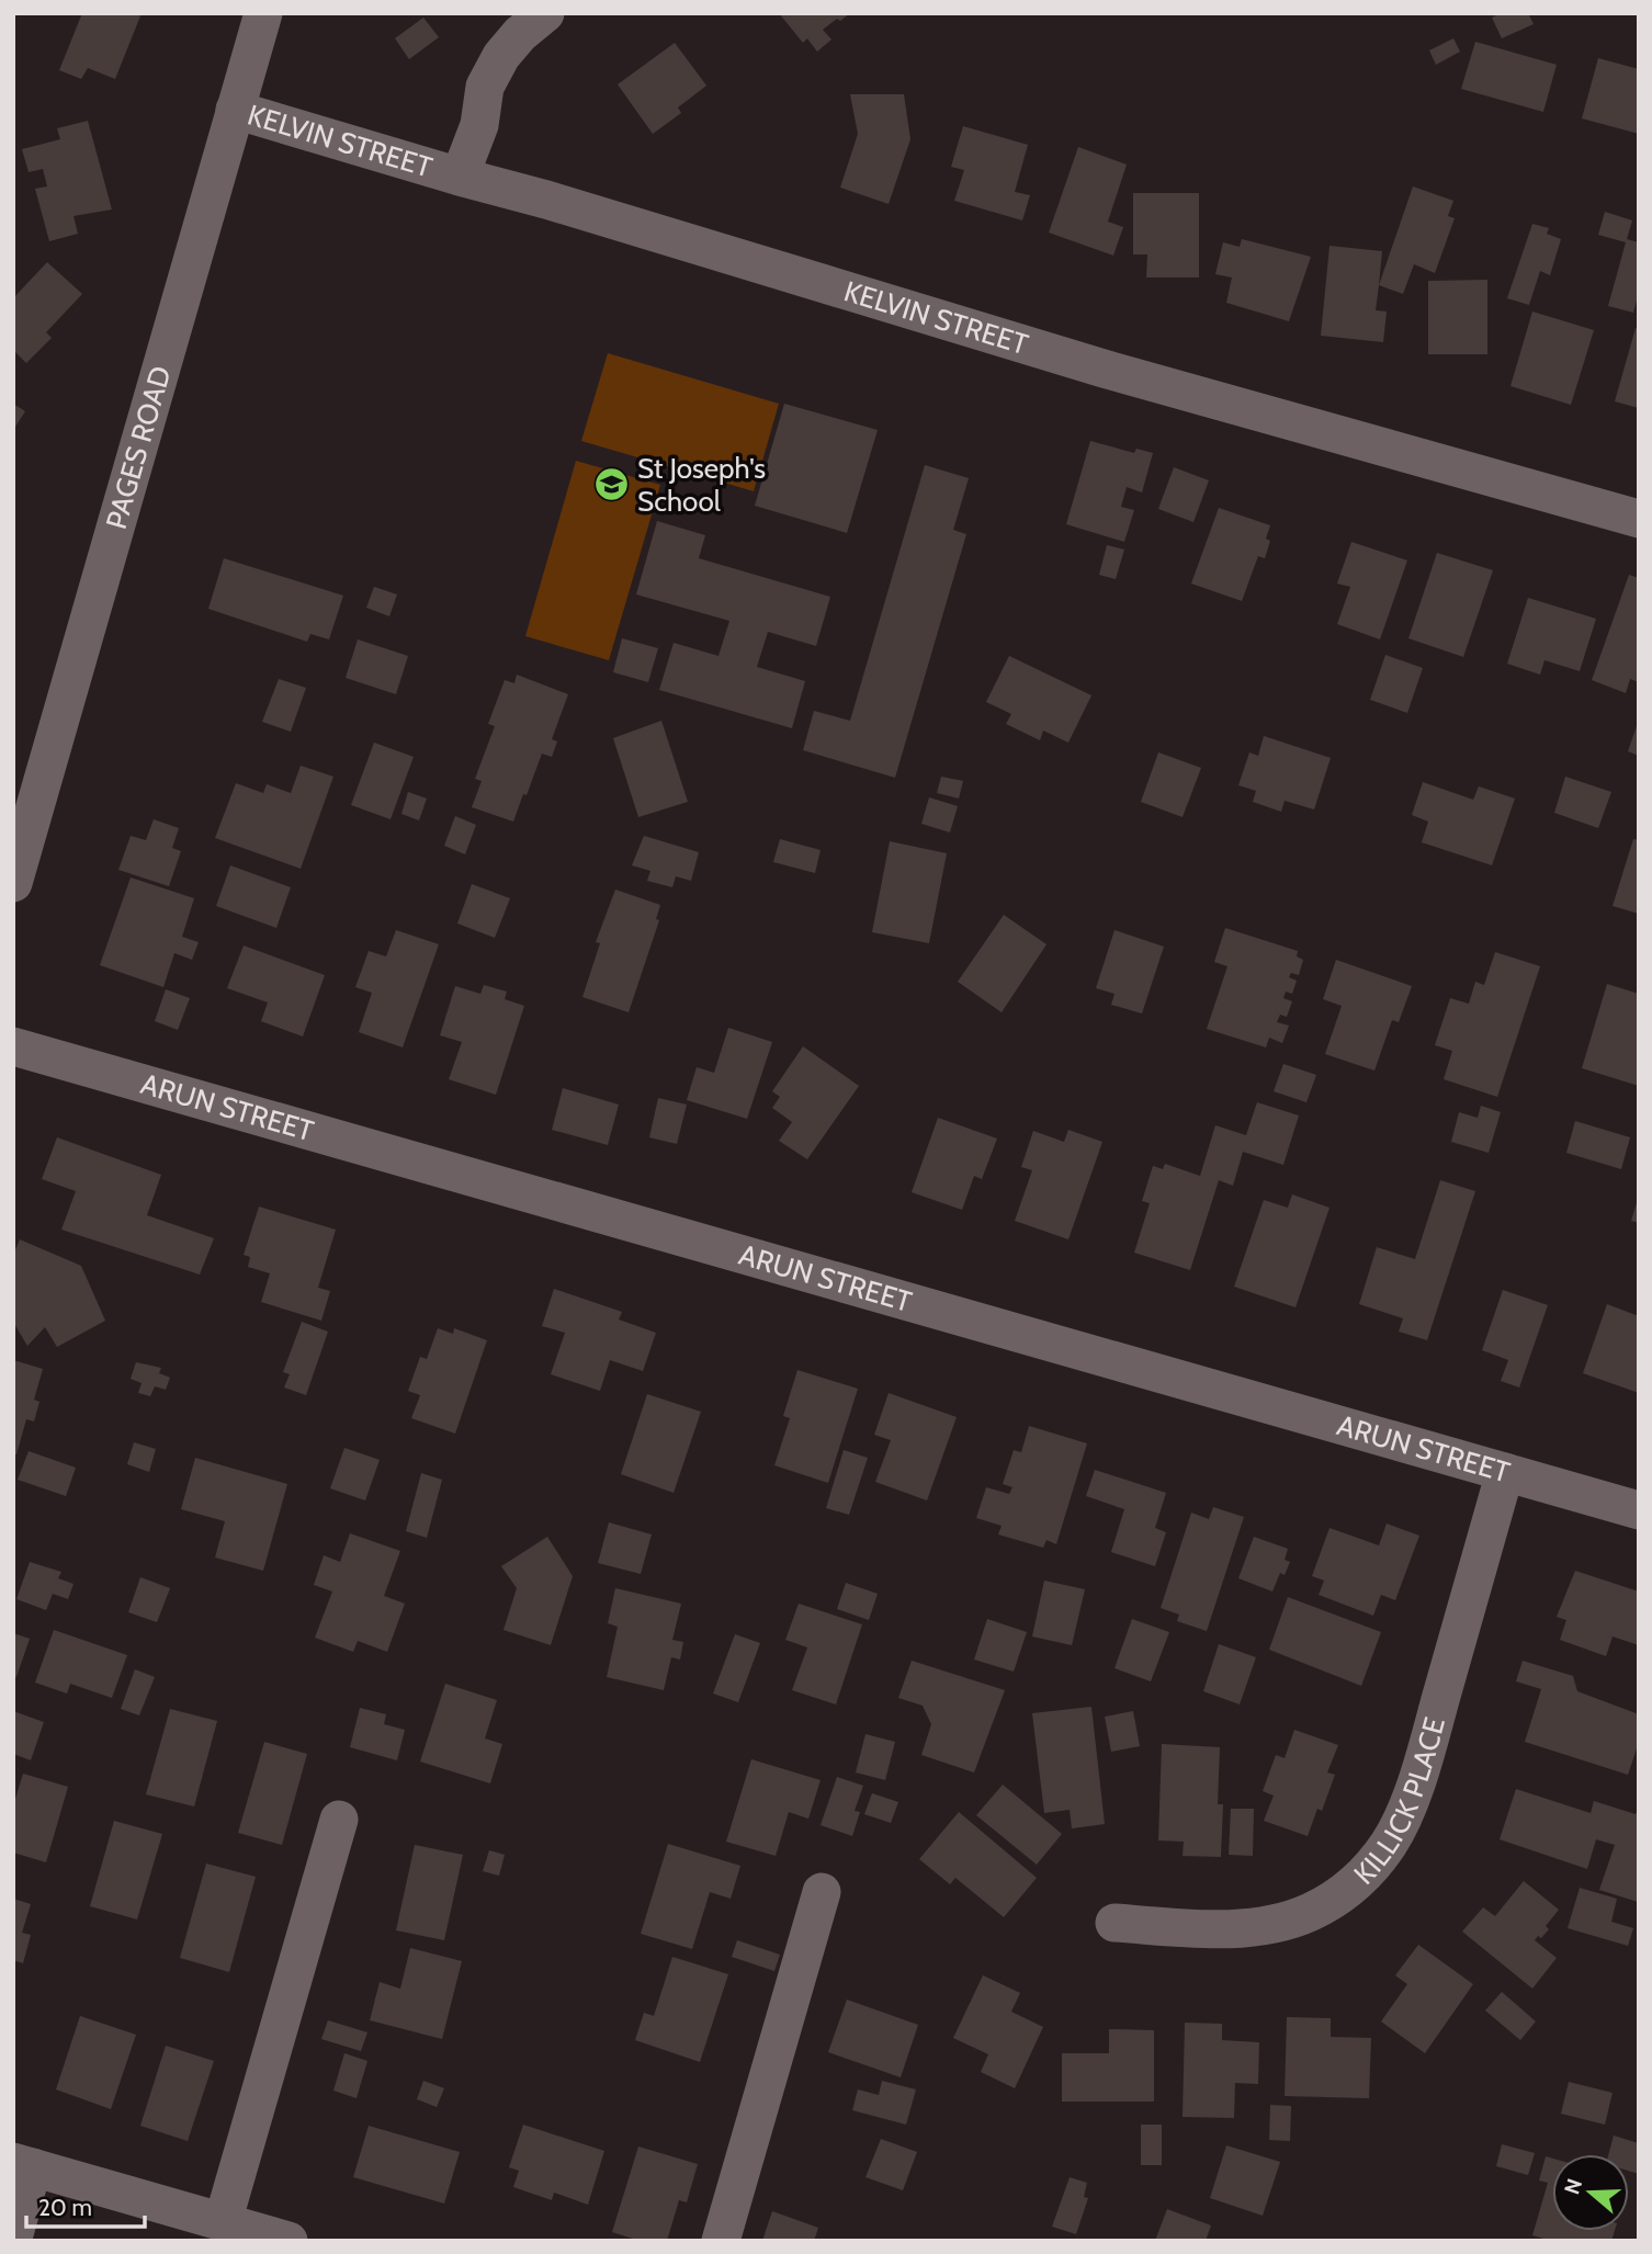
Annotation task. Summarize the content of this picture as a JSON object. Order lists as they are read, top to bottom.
{
  "streets": {
    "street": [
      "KELVIN STREET",
      "PAGES ROAD",
      "ARUN STREET",
      "KILLICK PLACE"
    ]
  },
  "crossings": [
    ["KELVIN STREET", "PAGES ROAD"],
    ["ARUN STREET", "KILLICK PLACE"]
  ],
  "places": {
    "school or university": ["St Joseph's School"]
  },
  "scale_bar": "20 m",
  "north": "left"
}
